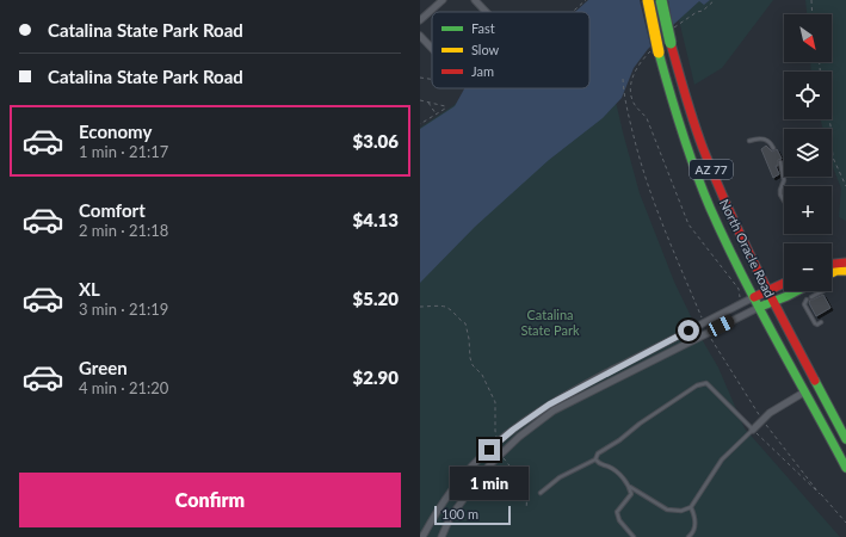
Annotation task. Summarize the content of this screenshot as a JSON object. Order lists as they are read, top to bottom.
{
  "streets": {
    "main road": ["AZ 77", "North Oracle Road"]
  },
  "parks": ["Catalina State Park"],
  "legend": ["Fast", "Slow", "Jam"],
  "scale_bar": "100 m",
  "north": "bottom right",
  "page": {
    "banner": ["Catalina State Park Road", "Catalina State Park Road"],
    "map_buttons": ["+", "−"],
    "list": [
      {
        "name": "Economy",
        "note": "1 min · 21:17",
        "value": "$3.06"
      },
      {
        "name": "Comfort",
        "note": "2 min · 21:18",
        "value": "$4.13"
      },
      {
        "name": "XL",
        "note": "3 min · 21:19",
        "value": "$5.20"
      },
      {
        "name": "Green",
        "note": "4 min · 21:20",
        "value": "$2.90"
      }
    ],
    "buttons": "Confirm",
    "bubble": "1 min",
    "scale": "100 m"
  }
}
